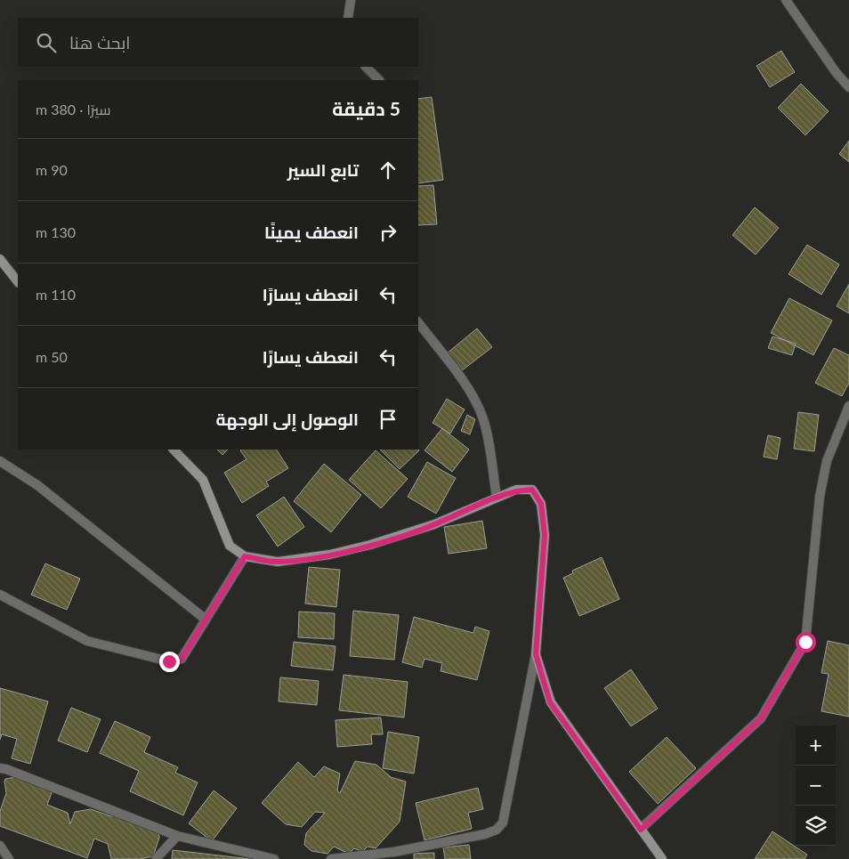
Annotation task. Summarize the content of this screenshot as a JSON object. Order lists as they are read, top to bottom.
{
  "page": {
    "search": "ابحث هنا",
    "heading": ["5 دقيقة", "سيرًا · 380 m"],
    "list": [
      ["تابع السير", "90 m"],
      ["انعطف يمينًا", "130 m"],
      ["انعطف يسارًا", "110 m"],
      ["انعطف يسارًا", "50 m"],
      "الوصول إلى الوجهة"
    ],
    "map_buttons": ["+", "−"]
  }
}
